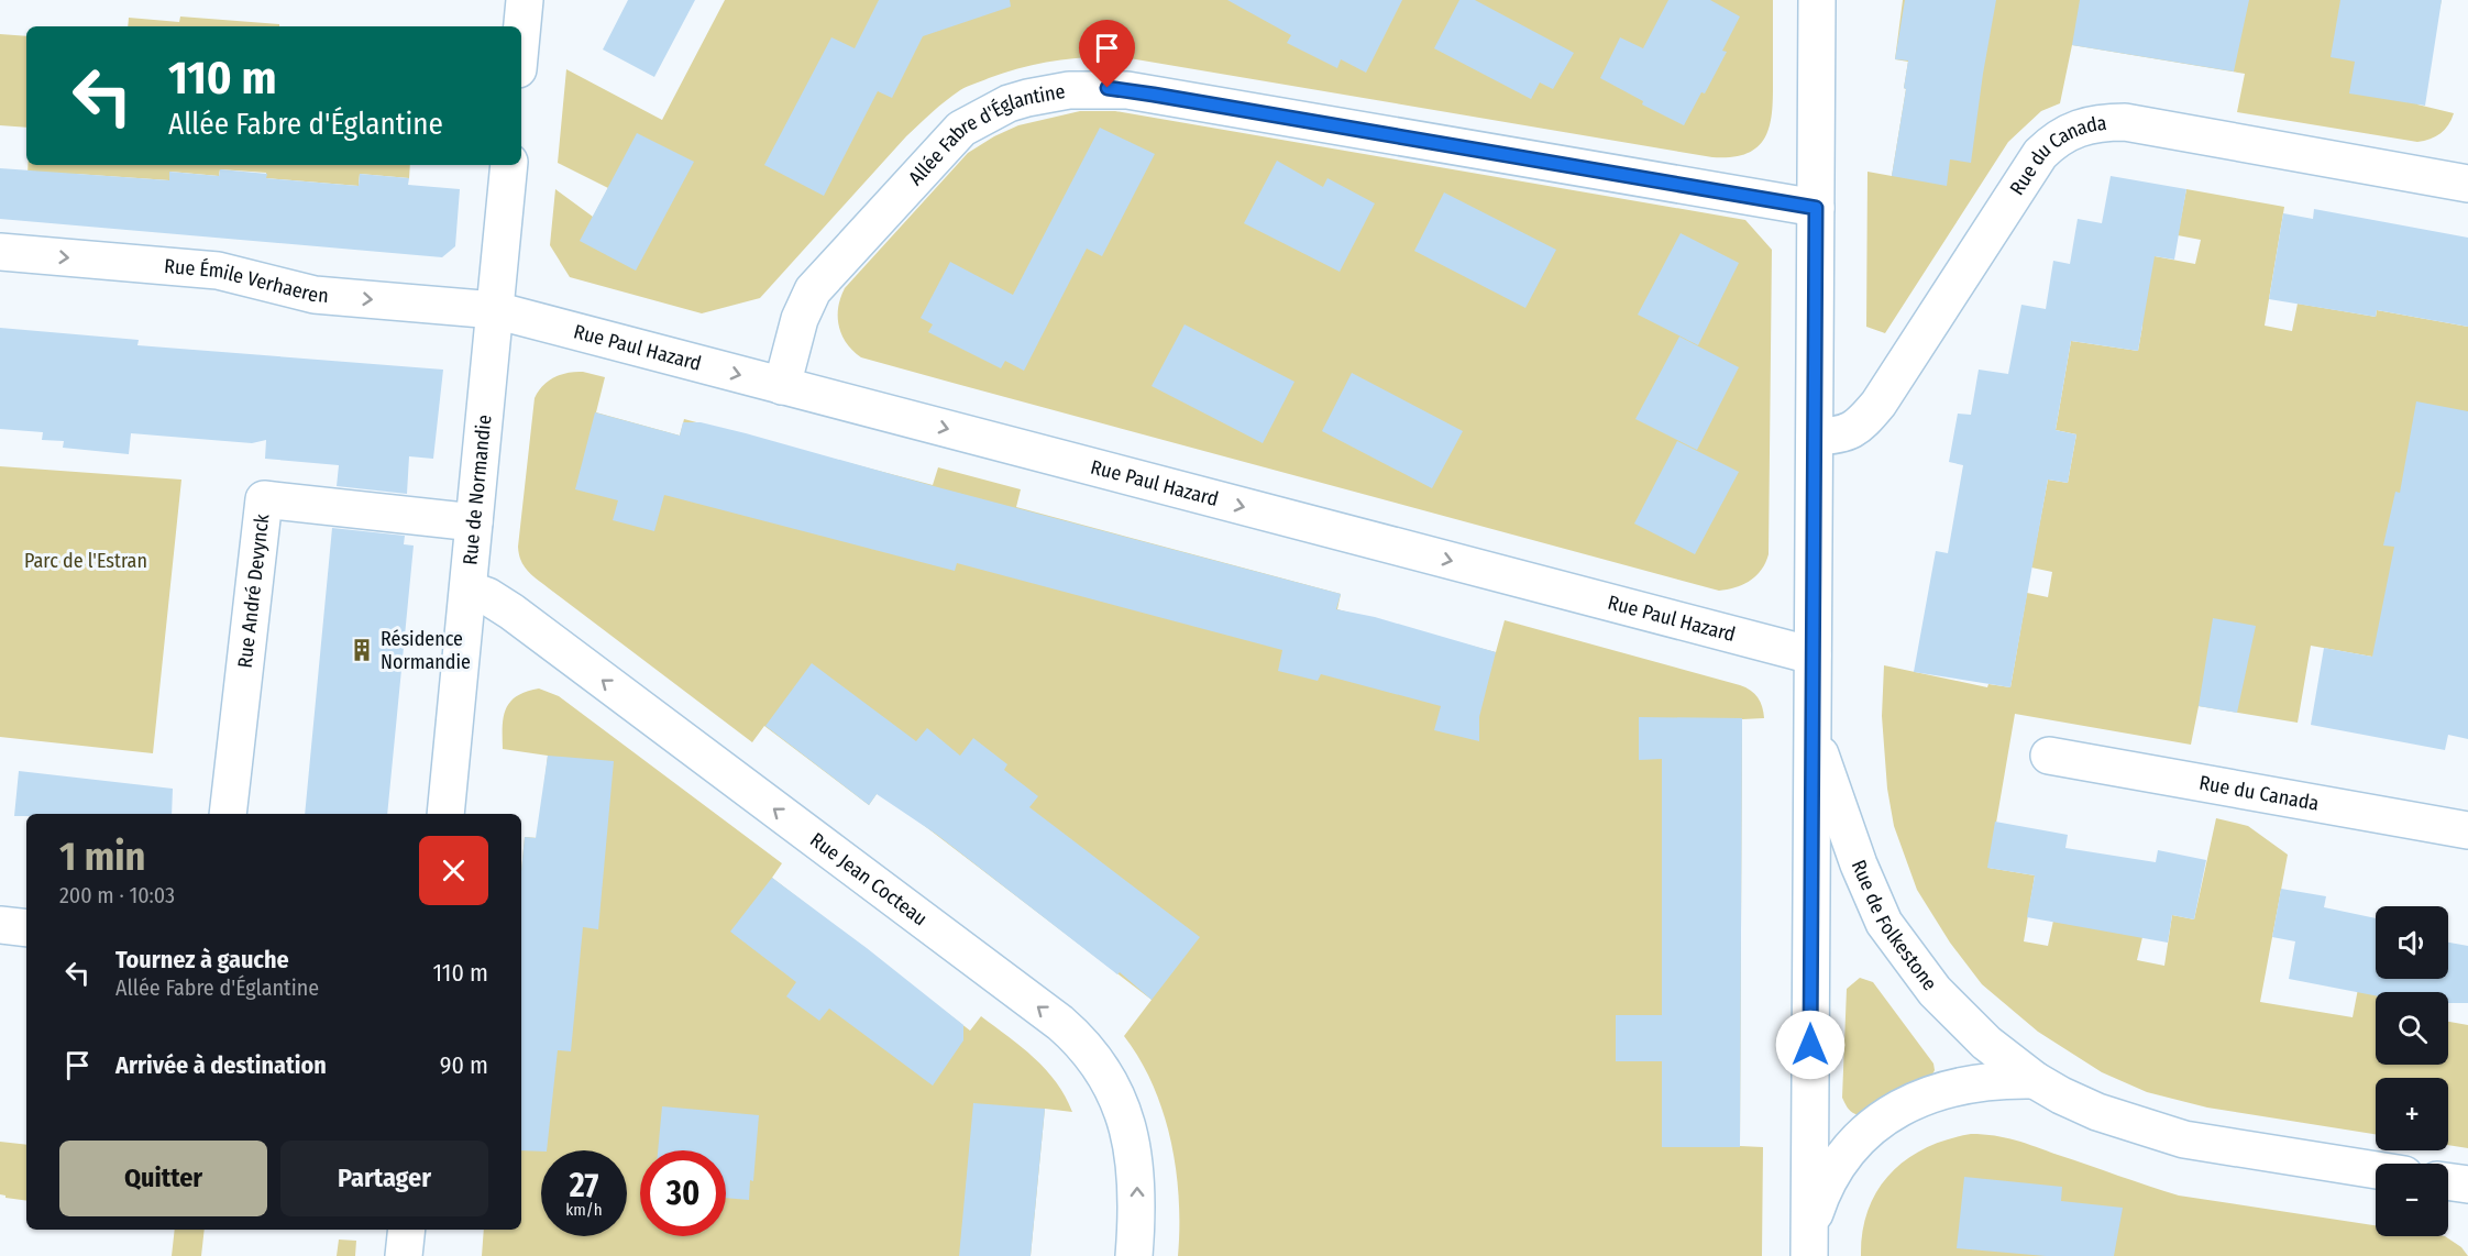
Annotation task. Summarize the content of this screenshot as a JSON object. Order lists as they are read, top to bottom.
{
  "streets": {
    "street": [
      "Allée Fabre d'Églantine",
      "Rue du Canada",
      "Rue Émile Verhaeren",
      "Rue Paul Hazard",
      "Rue de Normandie",
      "Rue André Devynck",
      "Rue Jean Cocteau",
      "Rue de Folkestone"
    ]
  },
  "crossings": [
    ["Allée Fabre d'Églantine", "Rue Paul Hazard"],
    ["Rue Émile Verhaeren", "Rue Paul Hazard"],
    ["Rue Émile Verhaeren", "Rue de Normandie"],
    ["Rue Paul Hazard", "Rue de Normandie"],
    ["Rue de Normandie", "Rue André Devynck"],
    ["Rue de Normandie", "Rue Jean Cocteau"]
  ],
  "one_way": ["Rue Émile Verhaeren", "Rue Paul Hazard", "Rue Jean Cocteau"],
  "parks": ["Parc de l'Estran"],
  "places": {
    "building": ["Résidence Normandie"]
  },
  "page": {
    "turn": ["110 m", "Allée Fabre d'Églantine"],
    "heading": ["1 min", "200 m · 10:03"],
    "map_buttons": ["+", "−"],
    "list": [
      {
        "name": "Tournez à gauche",
        "note": "Allée Fabre d'Églantine",
        "value": "110 m"
      },
      {
        "name": "Arrivée à destination",
        "value": "90 m"
      }
    ],
    "buttons": ["Quitter", "Partager"],
    "speed": "27 km/h",
    "limit": "30"
  }
}
